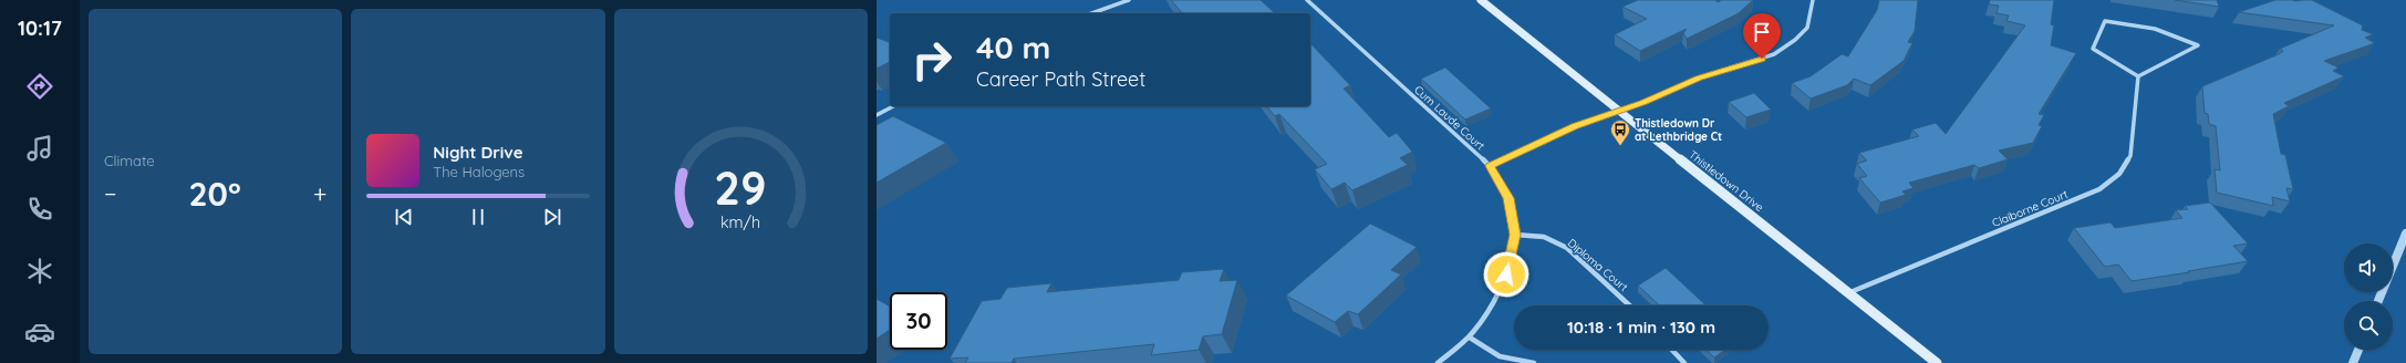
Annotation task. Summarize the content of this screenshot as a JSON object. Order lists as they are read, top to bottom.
{
  "streets": {
    "main road": ["Thistledown Drive"],
    "street": ["Cum Laude Court", "Claiborne Court", "Diploma Court"]
  },
  "crossings": [
    ["Cum Laude Court", "Diploma Court"],
    ["Thistledown Drive", "Claiborne Court"]
  ],
  "places": {
    "bus stop": ["Thistledown Dr at Lethbridge Ct"]
  },
  "page": {
    "tabs": "10:17",
    "tile": "Climate",
    "turn": ["40 m", "Career Path Street"],
    "song": ["Night Drive", "The Halogens"],
    "heat": ["−", "20°", "+"],
    "limit": "30",
    "trip": "10:18 · 1 min · 130 m",
    "gauge": ["29", "km/h"]
  }
}
